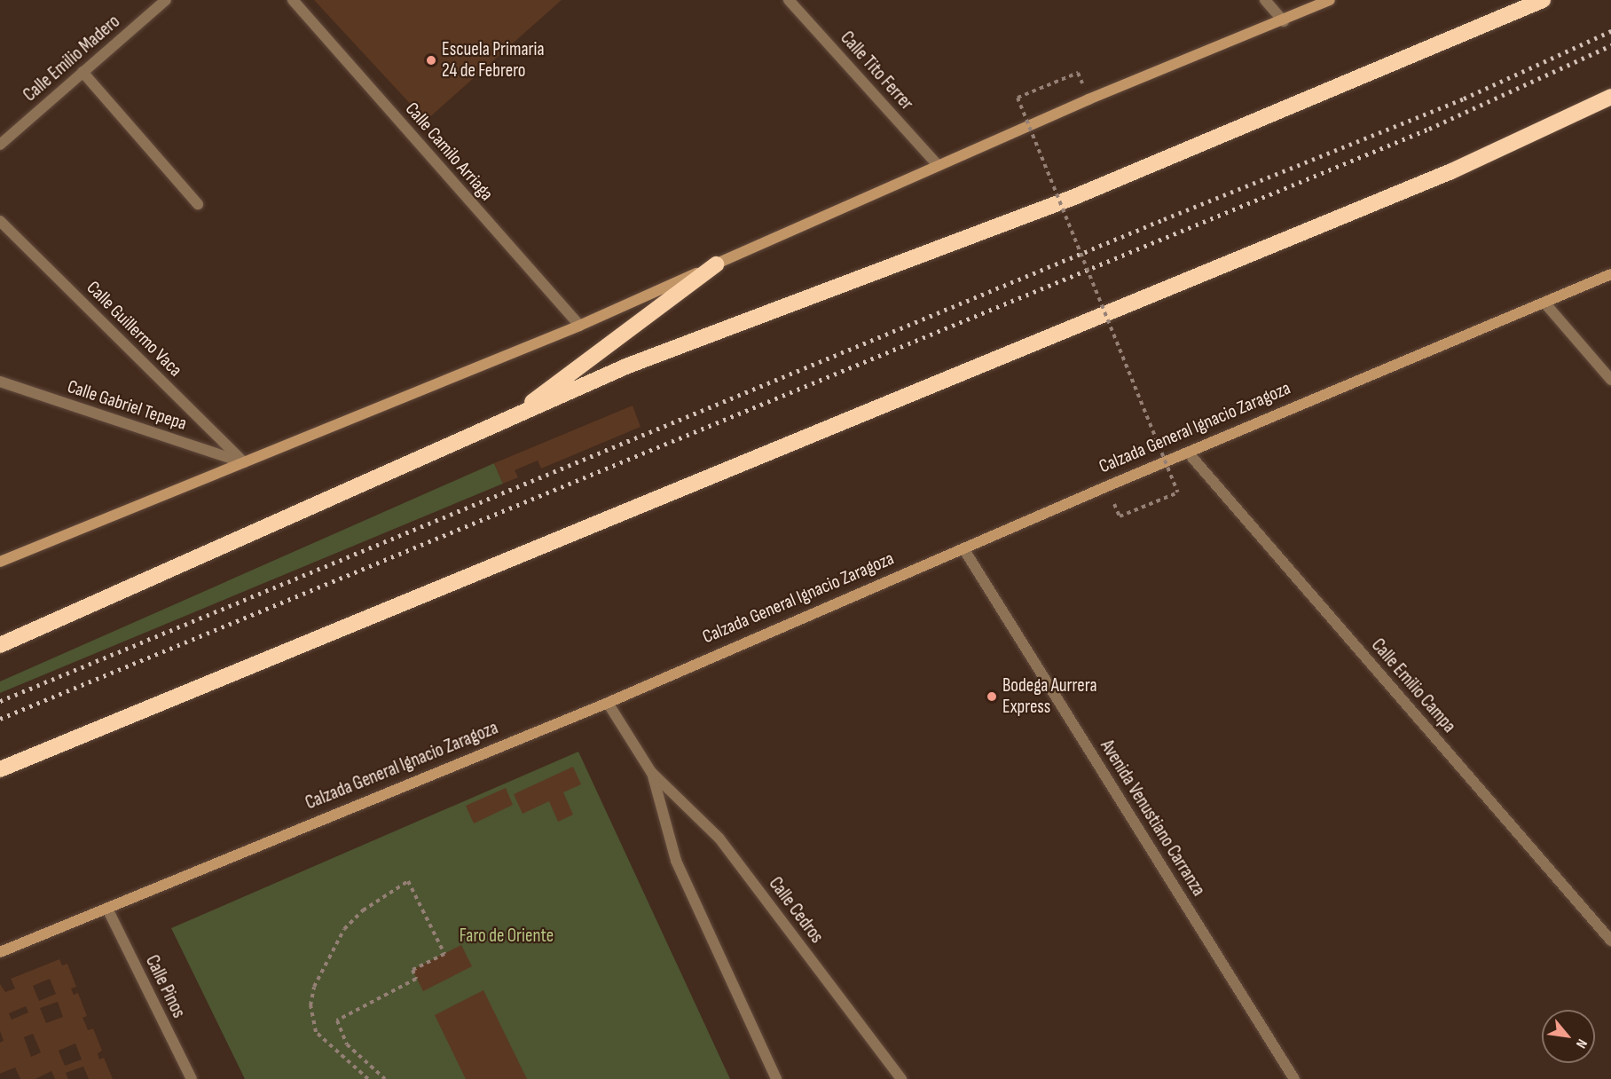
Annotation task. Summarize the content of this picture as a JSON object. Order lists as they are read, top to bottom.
{
  "streets": {
    "main road": ["Calzada General Ignacio Zaragoza"],
    "street": [
      "Calle Emilio Madero",
      "Calle Tito Ferrer",
      "Calle Camilo Arriaga",
      "Calle Guillermo Vaca",
      "Calle Gabriel Tepepa",
      "Calle Emilio Campa",
      "Avenida Venustiano Carranza",
      "Calle Cedros",
      "Calle Pinos"
    ]
  },
  "crossings": [
    ["Calle Guillermo Vaca", "Calle Gabriel Tepepa"],
    ["Calzada General Ignacio Zaragoza", "Calle Emilio Campa"],
    ["Calzada General Ignacio Zaragoza", "Avenida Venustiano Carranza"],
    ["Calzada General Ignacio Zaragoza", "Calle Cedros"],
    ["Calzada General Ignacio Zaragoza", "Calle Pinos"]
  ],
  "parks": ["Faro de Oriente"],
  "places": ["Escuela Primaria 24 de Febrero", "Bodega Aurrera Express"],
  "north": "bottom right"
}
